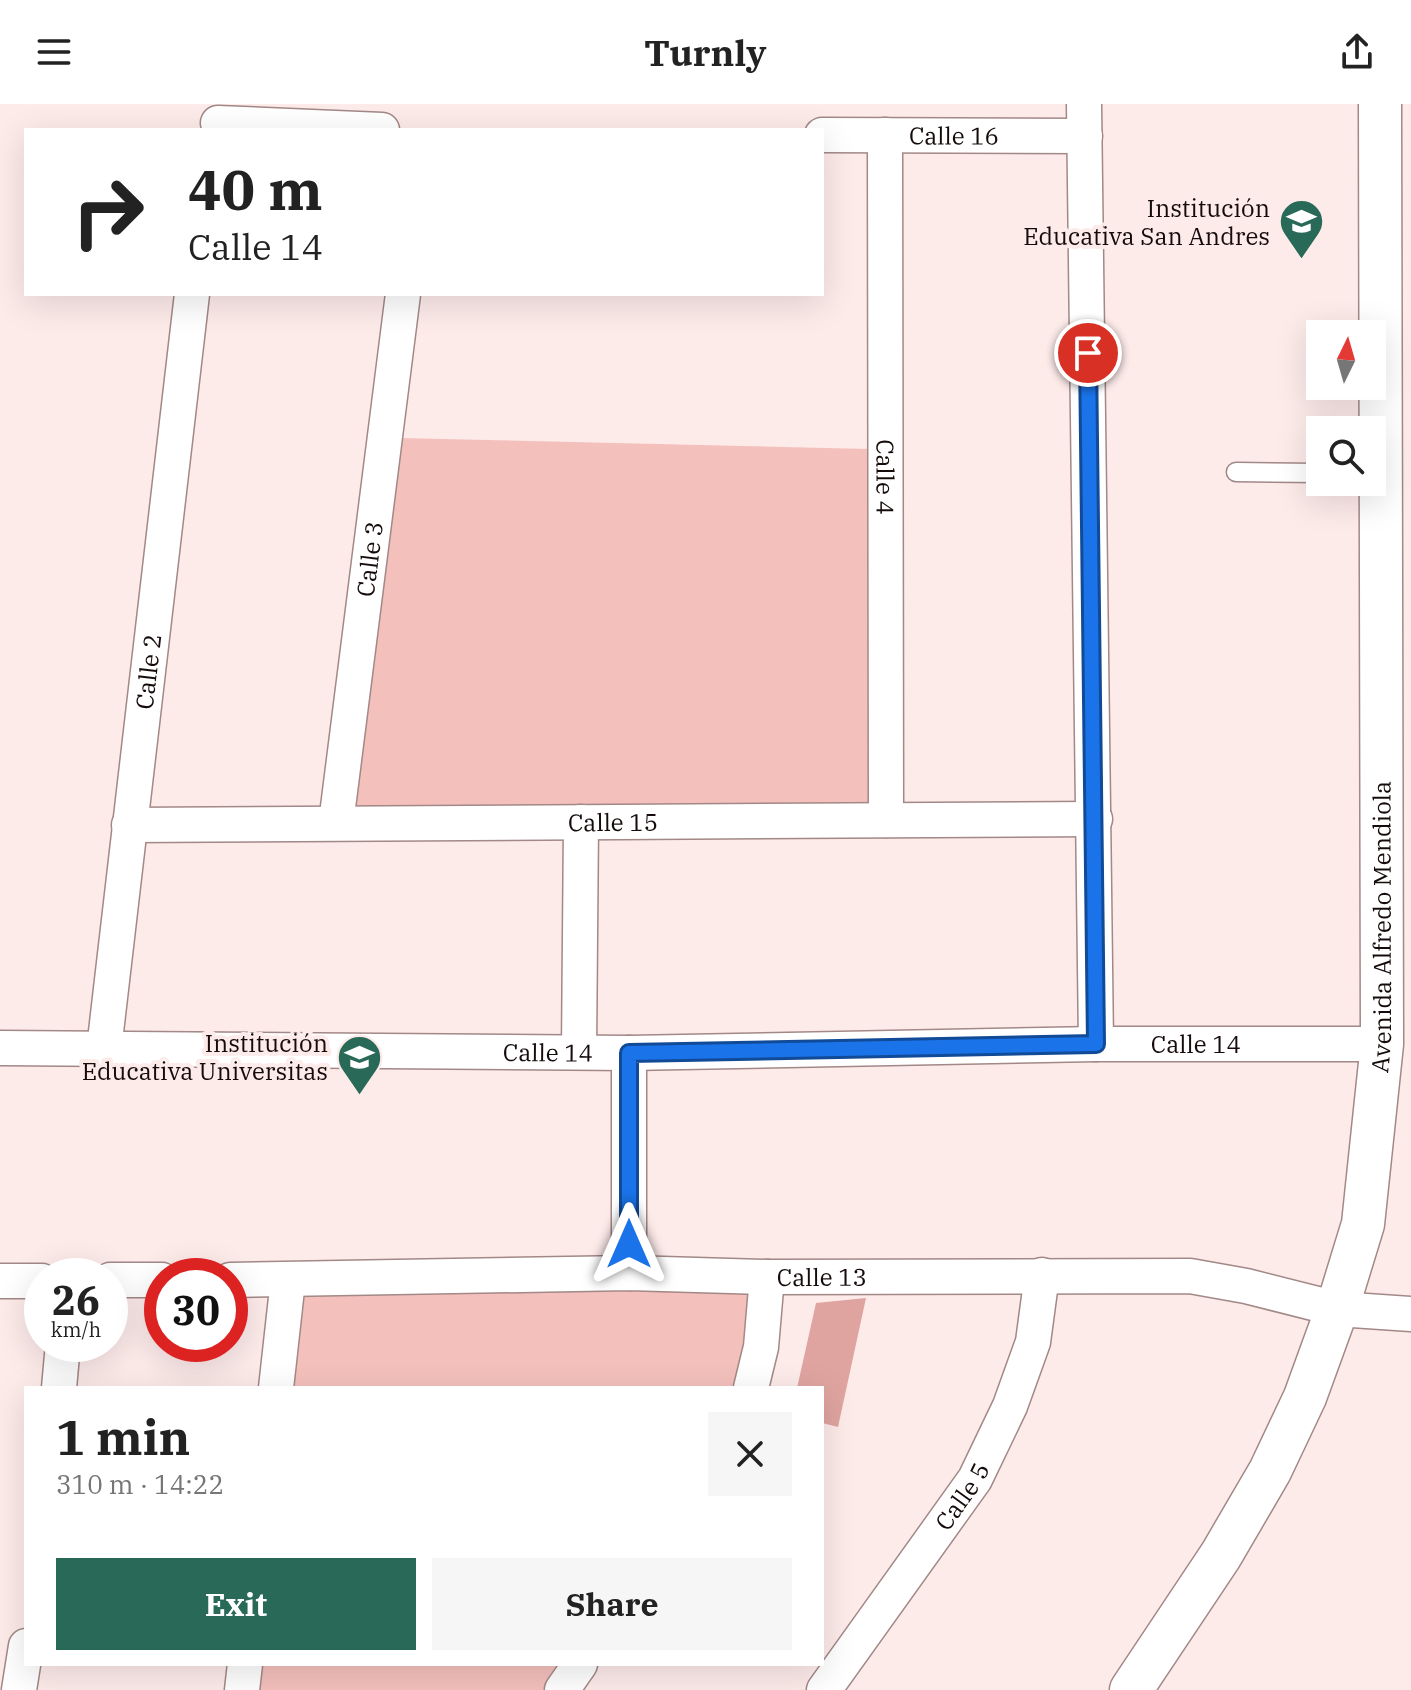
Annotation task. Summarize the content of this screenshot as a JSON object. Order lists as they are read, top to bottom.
{
  "streets": {
    "street": [
      "Calle 16",
      "Calle 4",
      "Calle 3",
      "Calle 2",
      "Calle 15",
      "Avenida Alfredo Mendiola",
      "Calle 14",
      "Calle 13",
      "Calle 5"
    ]
  },
  "crossings": [
    ["Calle 16", "Calle 4"],
    ["Calle 4", "Calle 15"],
    ["Calle 3", "Calle 15"],
    ["Calle 2", "Calle 15"],
    ["Calle 2", "Calle 14"],
    ["Avenida Alfredo Mendiola", "Calle 14"],
    ["Avenida Alfredo Mendiola", "Calle 13"],
    ["Calle 13", "Calle 5"]
  ],
  "places": {
    "school or university": ["Institución Educativa San Andres", "Institución Educativa Universitas"]
  },
  "north": "top",
  "page": {
    "header": "Turnly",
    "turn": ["40 m", "Calle 14"],
    "speed": "26 km/h",
    "limit": "30",
    "heading": ["1 min", "310 m · 14:22"],
    "buttons": ["Exit", "Share"]
  }
}
